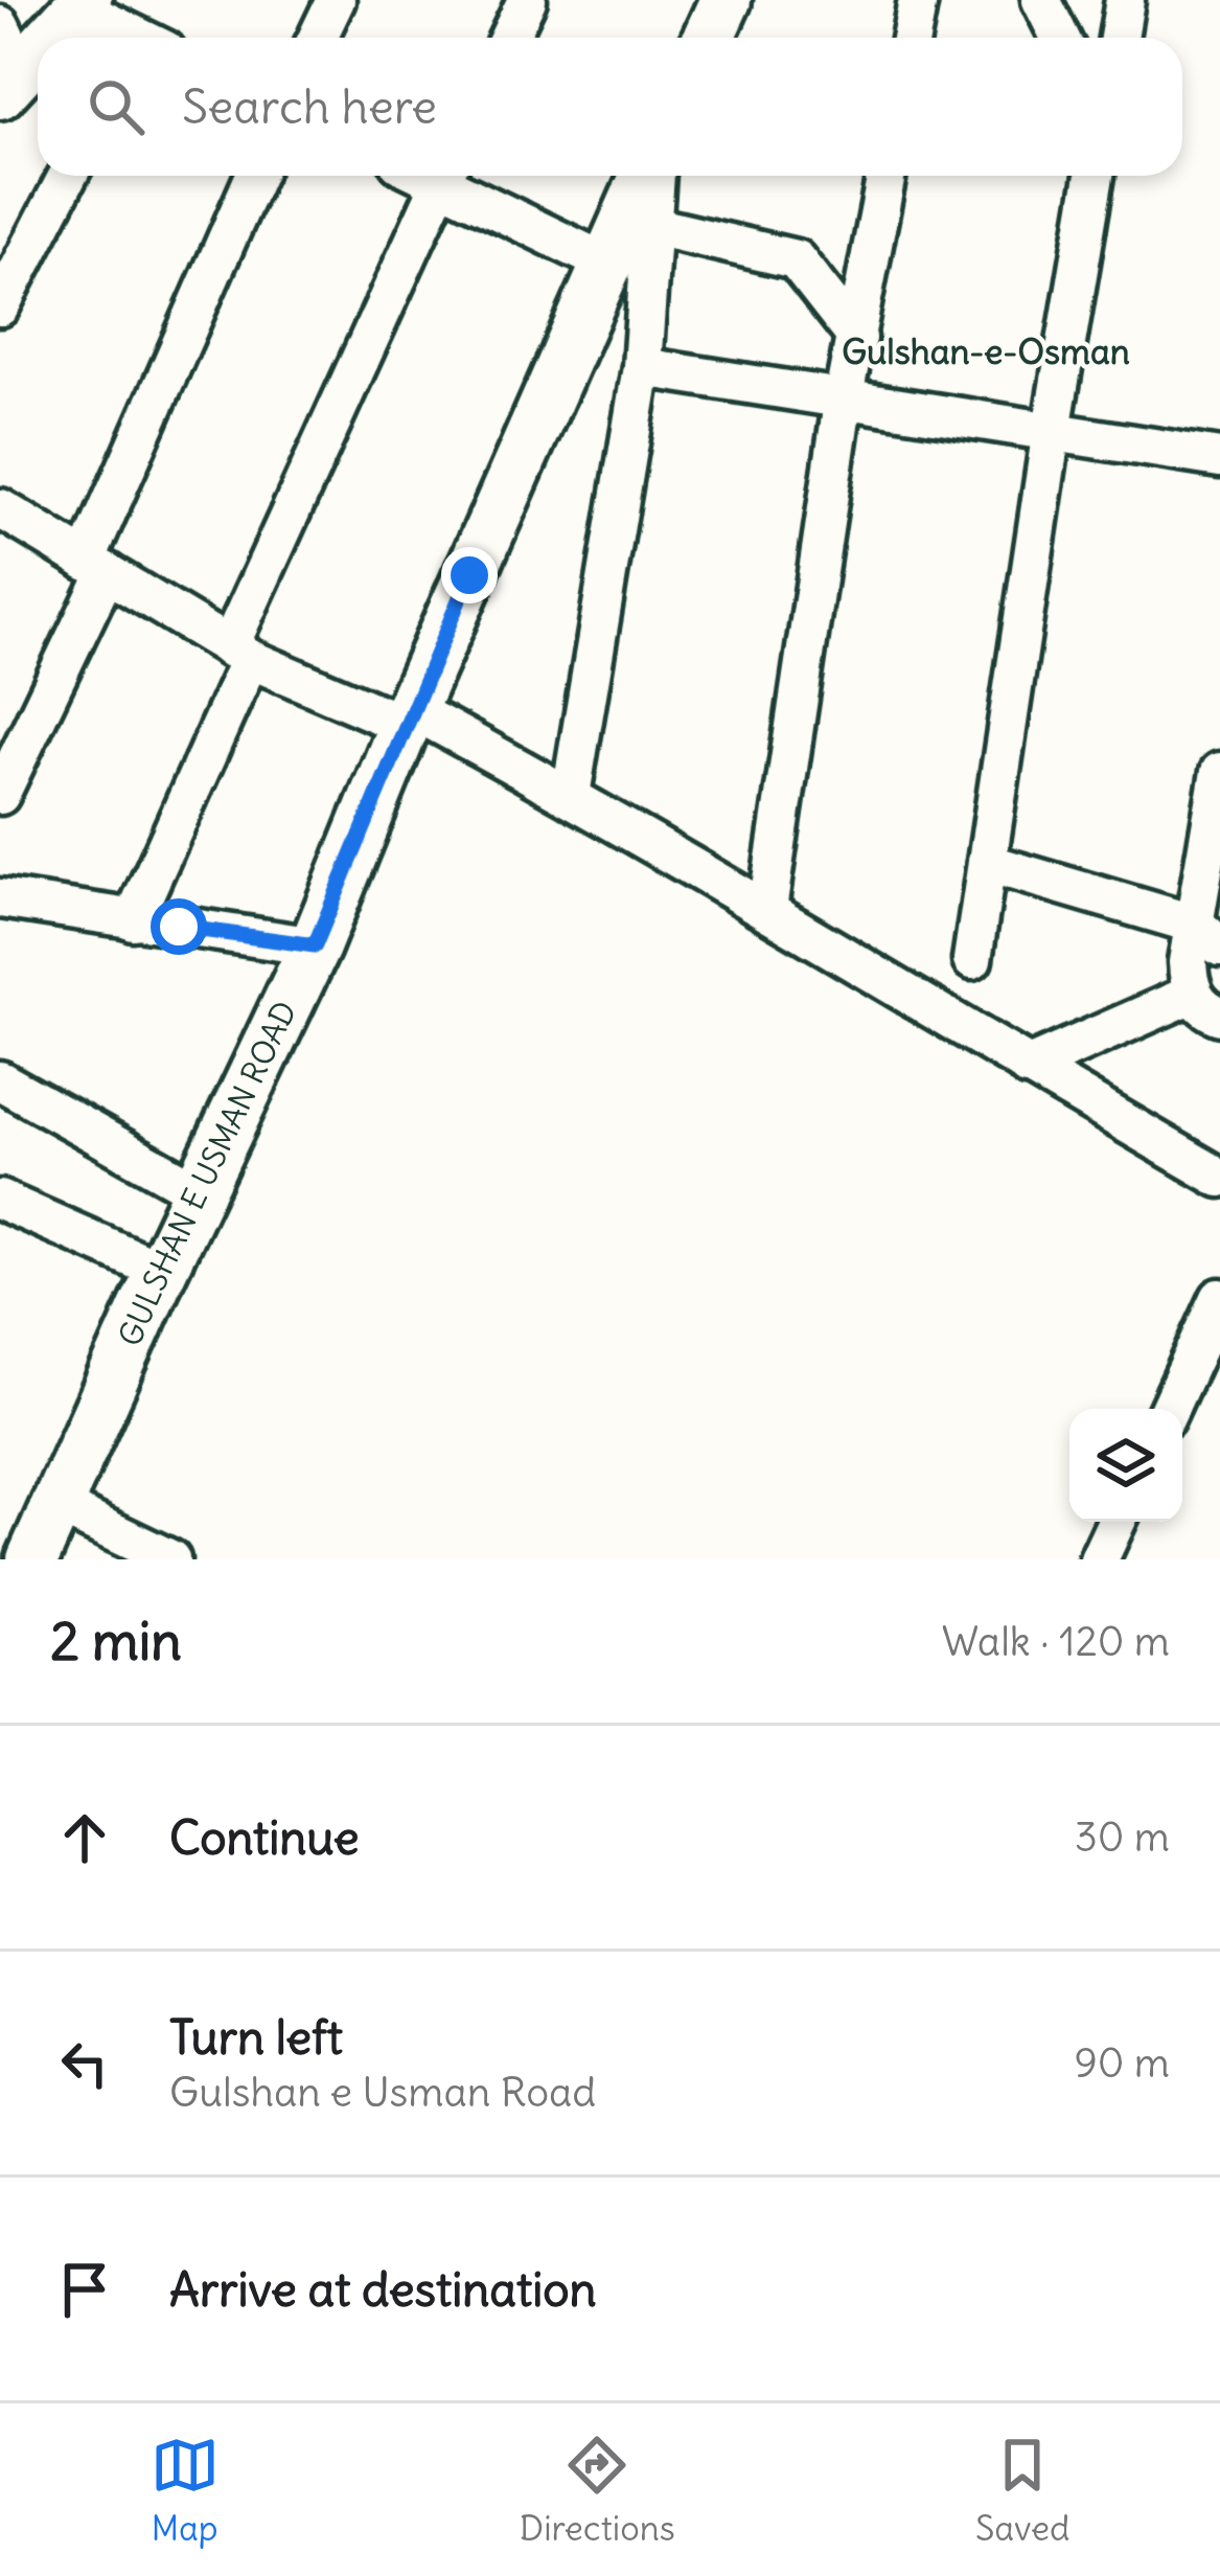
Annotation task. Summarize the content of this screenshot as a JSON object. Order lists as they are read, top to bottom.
{
  "streets": {
    "street": ["GULSHAN E USMAN ROAD"]
  },
  "districts": ["Gulshan-e-Osman"],
  "page": {
    "search": "Search here",
    "heading": ["2 min", "Walk · 120 m"],
    "list": [
      ["Continue", "30 m"],
      ["Turn left", "Gulshan e Usman Road", "90 m"],
      "Arrive at destination"
    ],
    "nav": ["Map", "Directions", "Saved"]
  }
}
